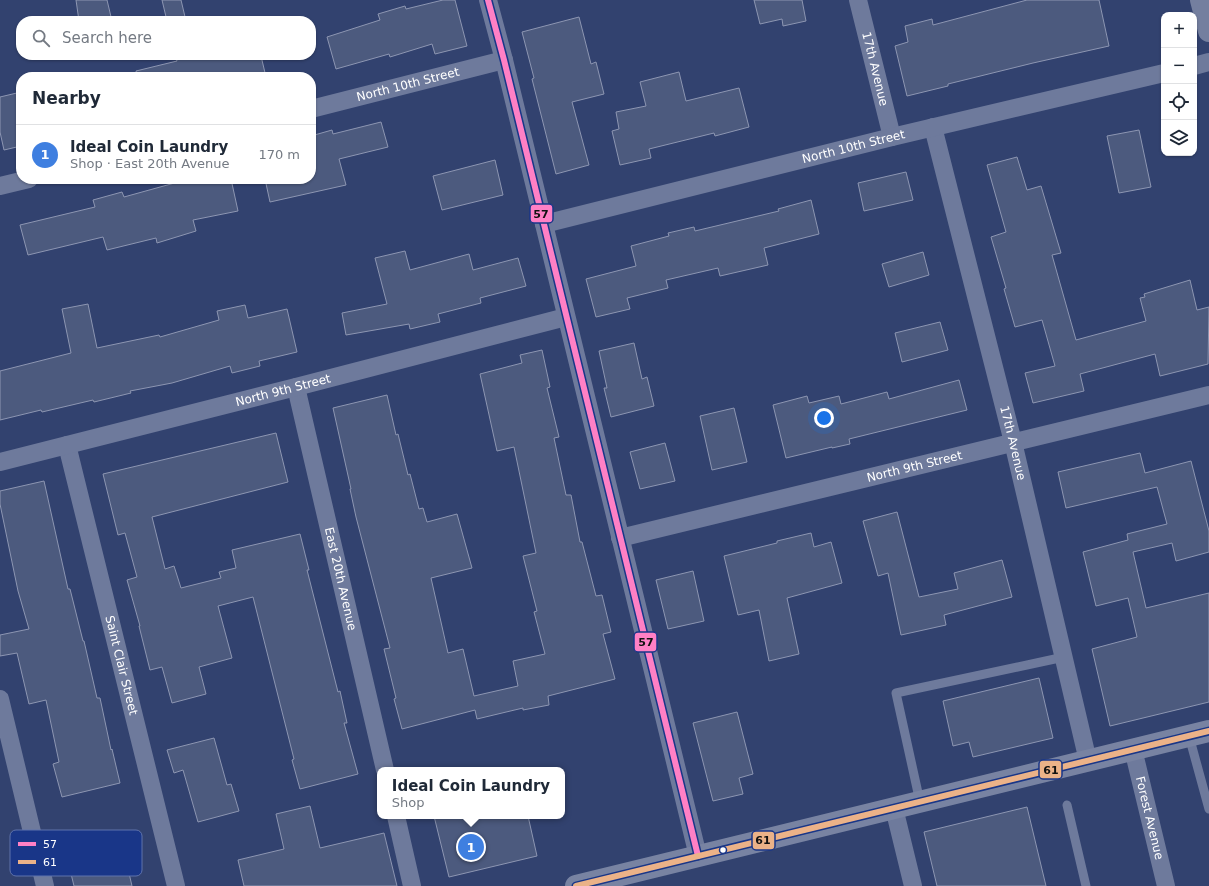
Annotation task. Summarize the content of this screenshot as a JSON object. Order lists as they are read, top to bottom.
{
  "streets": {
    "street": [
      "17th Avenue",
      "North 10th Street",
      "North 9th Street",
      "East 20th Avenue",
      "Saint Clair Street",
      "Forest Avenue"
    ]
  },
  "crossings": [
    ["17th Avenue", "North 10th Street"],
    ["17th Avenue", "North 9th Street"],
    ["North 9th Street", "East 20th Avenue"],
    ["North 9th Street", "Saint Clair Street"]
  ],
  "lines": ["transit line 57", "transit line 61"],
  "legend": ["57", "61"],
  "page": {
    "map_buttons": ["+", "−"],
    "search": "Search here",
    "heading": "Nearby",
    "list": [
      {
        "mark": "1",
        "name": "Ideal Coin Laundry",
        "note": "Shop · East 20th Avenue",
        "value": "170 m"
      }
    ],
    "popup": ["Ideal Coin Laundry", "Shop"],
    "pins": "1"
  }
}
